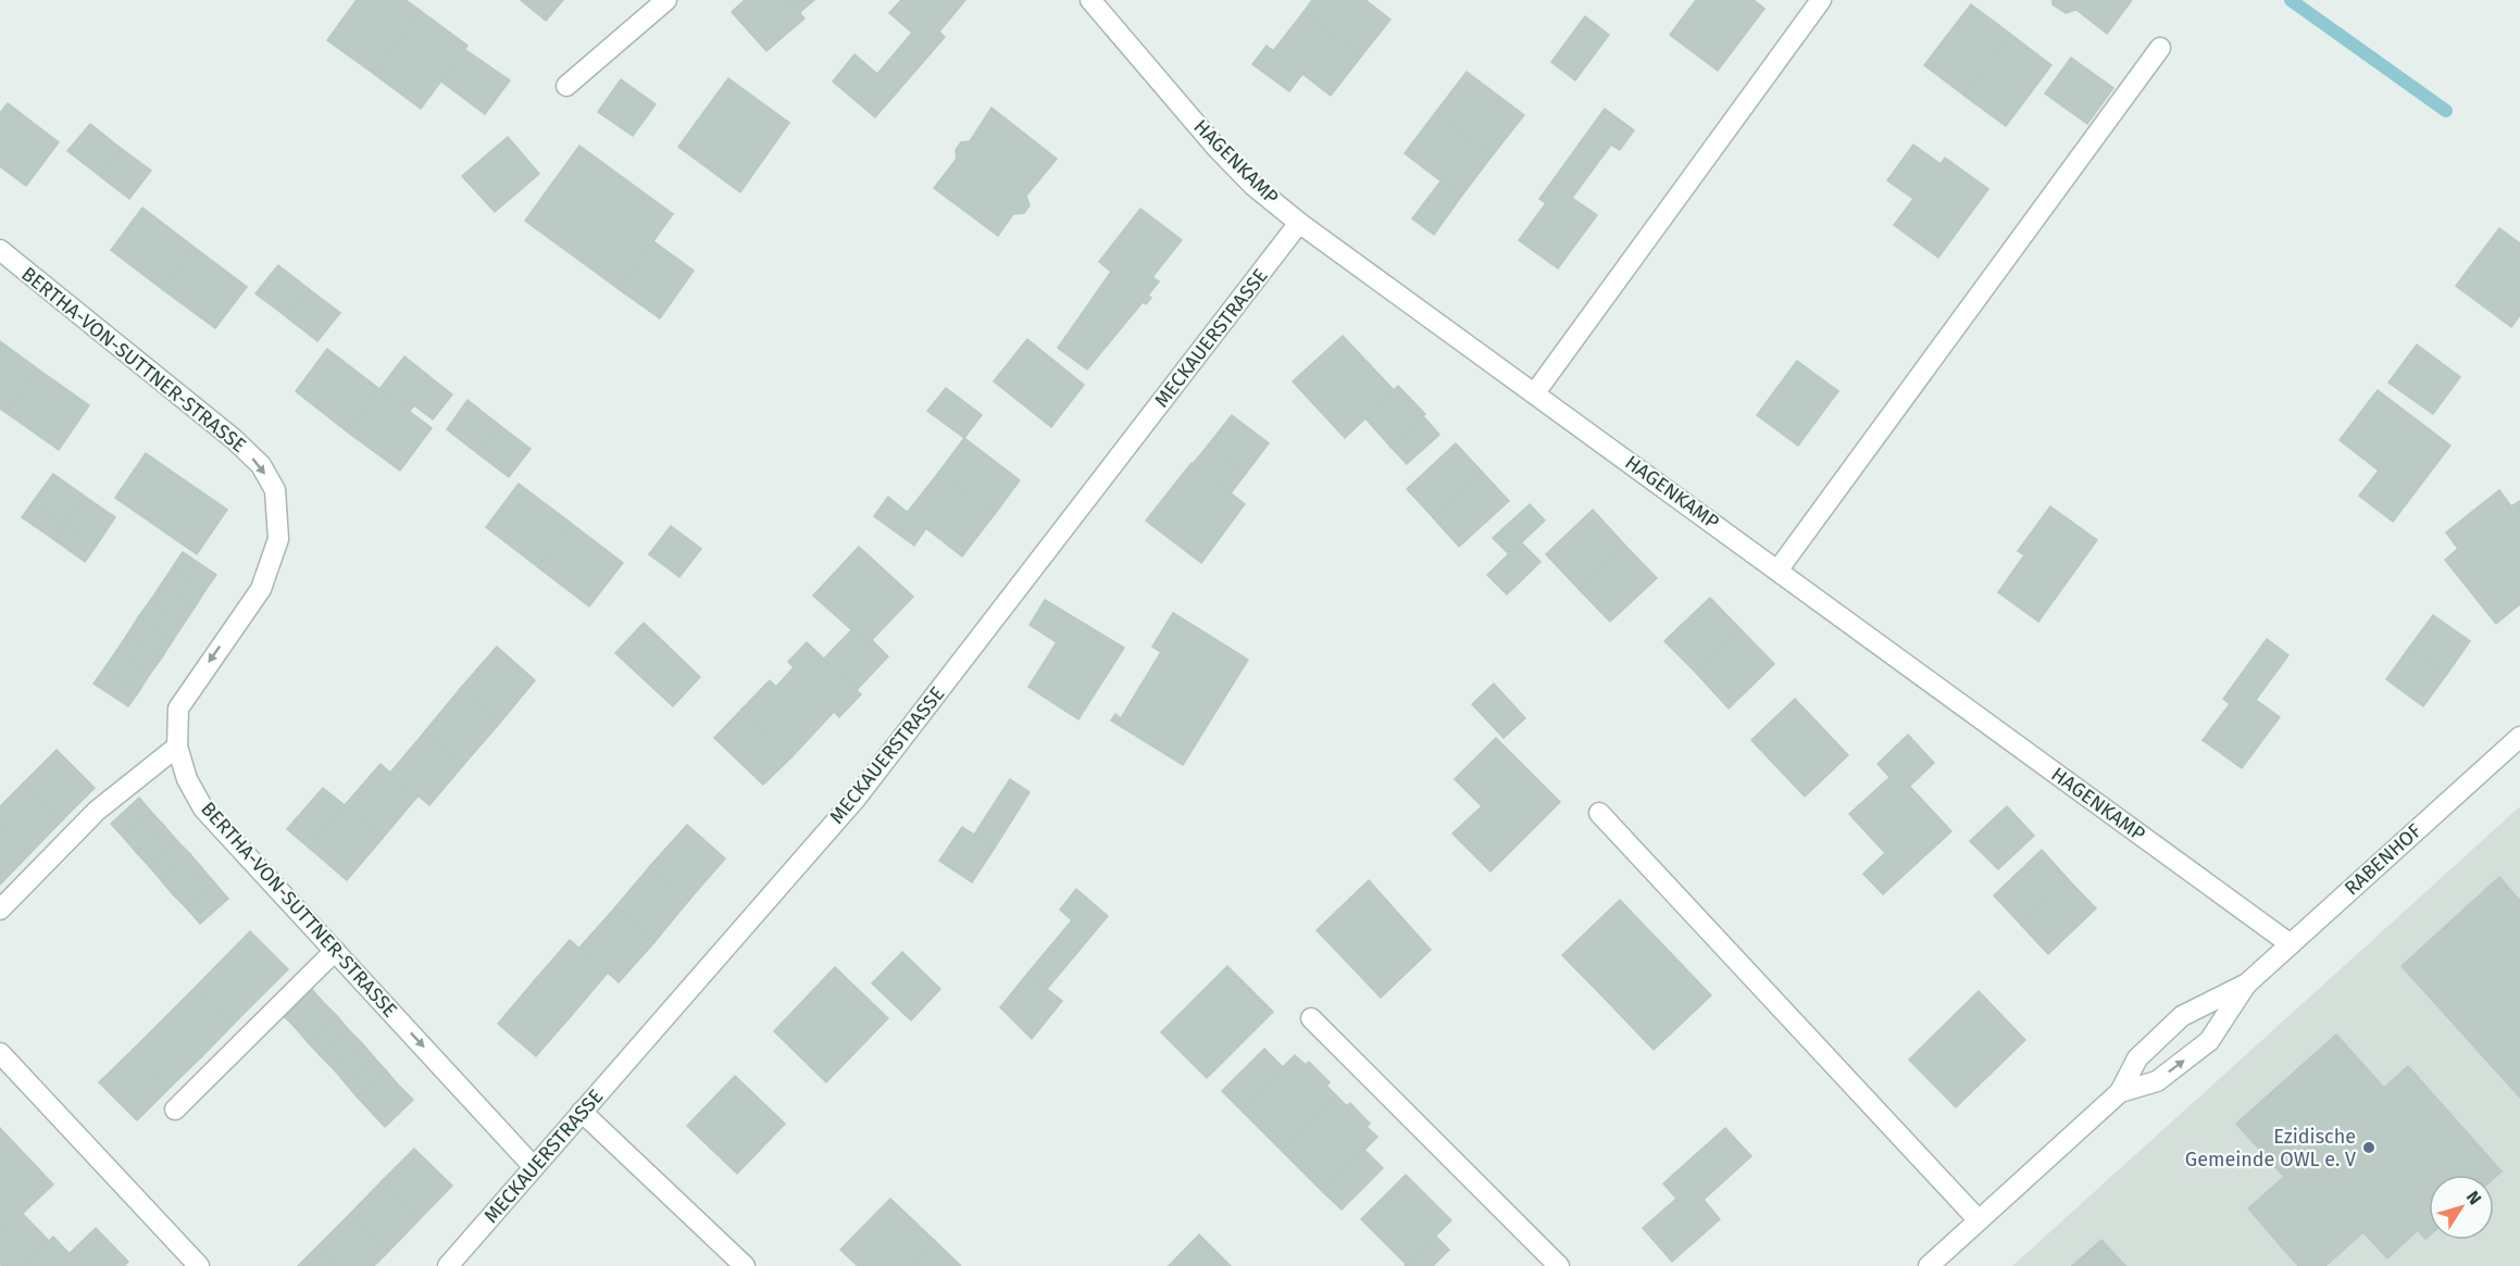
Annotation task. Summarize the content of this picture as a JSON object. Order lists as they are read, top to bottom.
{
  "streets": {
    "street": [
      "HAGENKAMP",
      "MECKAUERSTRASSE",
      "BERTHA-VON-SUTTNER-STRASSE",
      "RABENHOF"
    ]
  },
  "crossings": [
    ["HAGENKAMP", "MECKAUERSTRASSE"],
    ["HAGENKAMP", "RABENHOF"],
    ["MECKAUERSTRASSE", "BERTHA-VON-SUTTNER-STRASSE"]
  ],
  "one_way": ["BERTHA-VON-SUTTNER-STRASSE"],
  "places": ["Ezidische Gemeinde OWL e. V"],
  "north": "top right"
}
